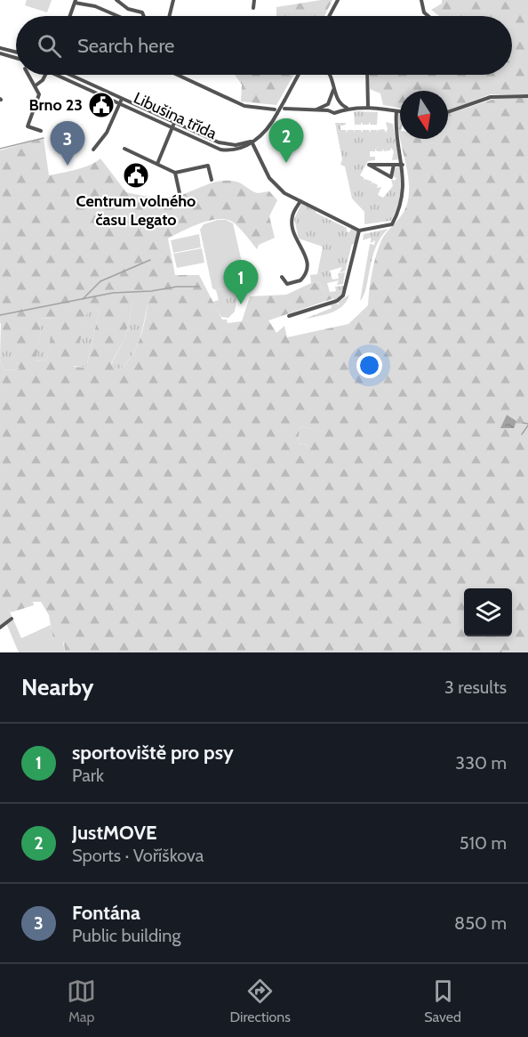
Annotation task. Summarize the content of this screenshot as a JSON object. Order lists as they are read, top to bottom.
{
  "streets": {
    "street": ["Libušina třída"]
  },
  "places": {
    "public building": ["Brno 23", "Centrum volného času Legato"]
  },
  "north": "bottom",
  "page": {
    "search": "Search here",
    "pins": ["2", "3", "1"],
    "heading": ["Nearby", "3 results"],
    "list": [
      {
        "mark": "1",
        "name": "sportoviště pro psy",
        "note": "Park",
        "value": "330 m"
      },
      {
        "mark": "2",
        "name": "JustMOVE",
        "note": "Sports · Voříškova",
        "value": "510 m"
      },
      {
        "mark": "3",
        "name": "Fontána",
        "note": "Public building",
        "value": "850 m"
      }
    ],
    "nav": ["Map", "Directions", "Saved"]
  }
}
